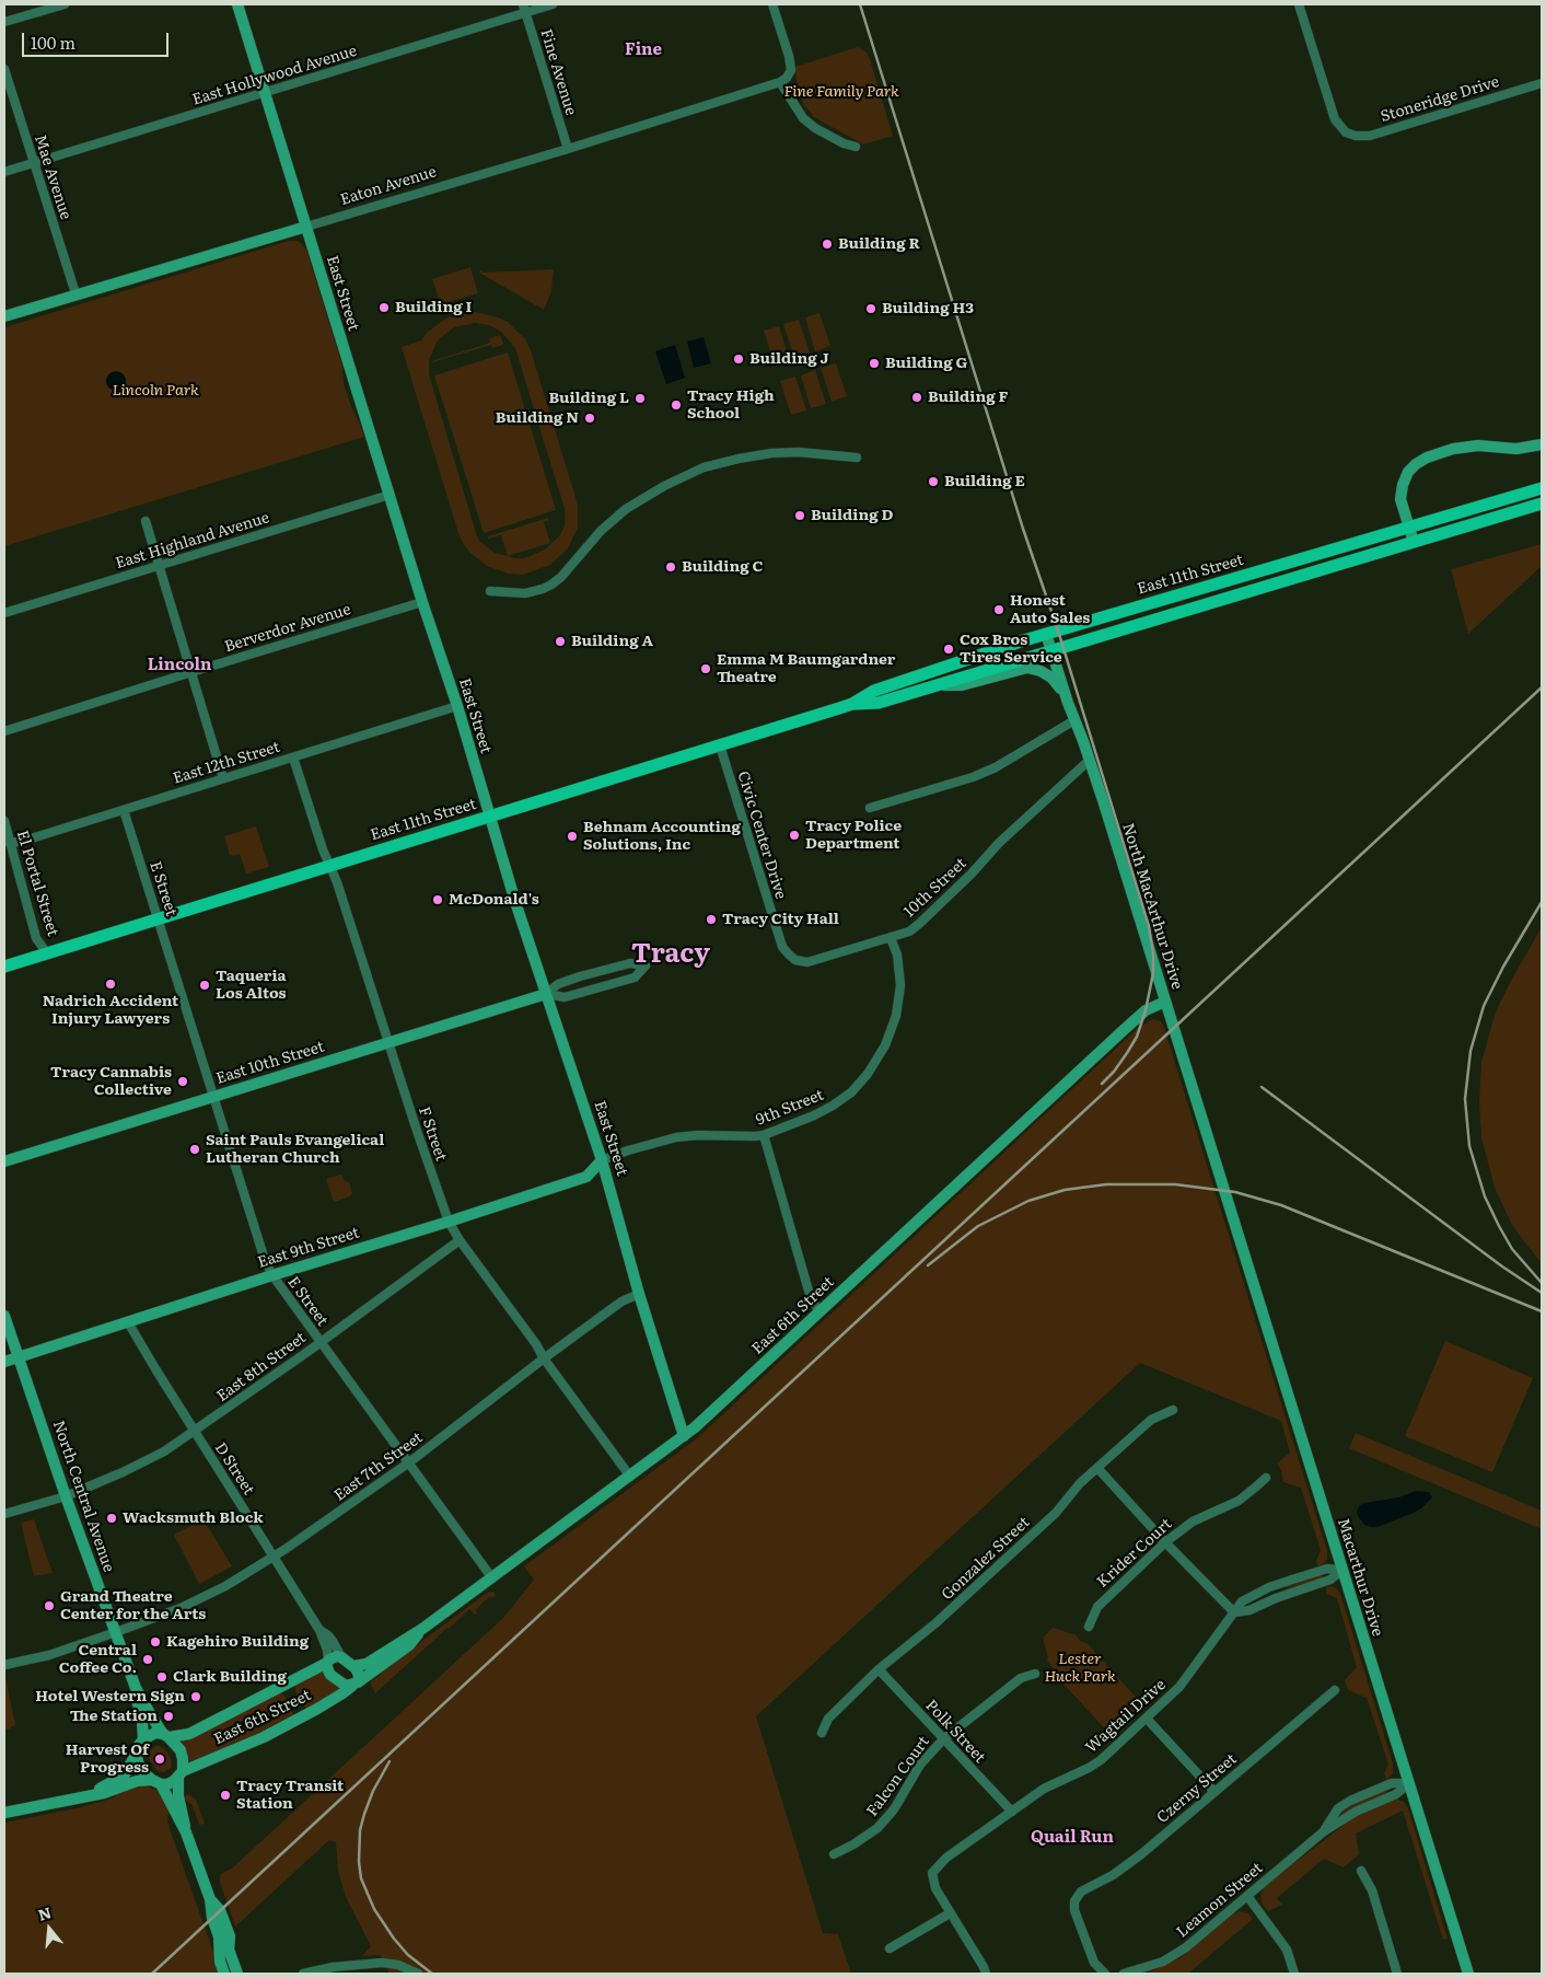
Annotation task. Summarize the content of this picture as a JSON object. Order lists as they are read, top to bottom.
{
  "streets": {
    "main road": ["East 11th Street"],
    "street": [
      "Fine Avenue",
      "East Hollywood Avenue",
      "Stoneridge Drive",
      "Mae Avenue",
      "Eaton Avenue",
      "East Street",
      "East Highland Avenue",
      "Berverdor Avenue",
      "East 12th Street",
      "Civic Center Drive",
      "El Portal Street",
      "10th Street",
      "E Street",
      "North MacArthur Drive",
      "East 10th Street",
      "9th Street",
      "F Street",
      "East 9th Street",
      "East 6th Street",
      "East 8th Street",
      "East 7th Street",
      "D Street",
      "North Central Avenue",
      "Krider Court",
      "Gonzalez Street",
      "Macarthur Drive",
      "Wagtail Drive",
      "Polk Street",
      "Falcon Court",
      "Czerny Street",
      "Leamon Street"
    ]
  },
  "crossings": [
    ["Fine Avenue", "East Hollywood Avenue"],
    ["Fine Avenue", "Eaton Avenue"],
    ["East Hollywood Avenue", "Mae Avenue"],
    ["East Hollywood Avenue", "East Street"],
    ["Mae Avenue", "Eaton Avenue"],
    ["Eaton Avenue", "East Street"],
    ["East Street", "East Highland Avenue"],
    ["East Street", "East 11th Street"],
    ["East Street", "Berverdor Avenue"],
    ["East Street", "East 12th Street"],
    ["East Street", "East 10th Street"],
    ["East Street", "9th Street"],
    ["East Street", "East 9th Street"],
    ["East Street", "East 6th Street"],
    ["East Street", "East 7th Street"],
    ["East 11th Street", "Civic Center Drive"],
    ["East 11th Street", "El Portal Street"],
    ["East 11th Street", "E Street"],
    ["East 11th Street", "North MacArthur Drive"],
    ["East 11th Street", "F Street"],
    ["East 12th Street", "El Portal Street"],
    ["East 12th Street", "E Street"],
    ["East 12th Street", "F Street"],
    ["Civic Center Drive", "10th Street"],
    ["10th Street", "North MacArthur Drive"],
    ["10th Street", "9th Street"],
    ["E Street", "East 10th Street"],
    ["E Street", "East 9th Street"],
    ["E Street", "East 6th Street"],
    ["E Street", "East 8th Street"],
    ["E Street", "East 7th Street"],
    ["North MacArthur Drive", "East 6th Street"],
    ["North MacArthur Drive", "Macarthur Drive"],
    ["East 10th Street", "F Street"],
    ["9th Street", "East 9th Street"],
    ["F Street", "East 9th Street"],
    ["F Street", "East 6th Street"],
    ["F Street", "East 8th Street"],
    ["F Street", "East 7th Street"],
    ["East 9th Street", "D Street"],
    ["East 9th Street", "North Central Avenue"],
    ["East 6th Street", "D Street"],
    ["East 6th Street", "North Central Avenue"],
    ["East 8th Street", "D Street"],
    ["East 8th Street", "North Central Avenue"],
    ["East 7th Street", "D Street"],
    ["East 7th Street", "North Central Avenue"],
    ["Gonzalez Street", "Polk Street"],
    ["Macarthur Drive", "Wagtail Drive"],
    ["Macarthur Drive", "Leamon Street"],
    ["Wagtail Drive", "Polk Street"],
    ["Polk Street", "Falcon Court"]
  ],
  "districts": [
    "Fine",
    "Lincoln",
    "Tracy",
    "Quail Run"
  ],
  "parks": ["Fine Family Park", "Lincoln Park", "Lester Huck Park"],
  "places": [
    "Building R",
    "Building I",
    "Building H3",
    "Building J",
    "Building G",
    "Building F",
    "Building L",
    "Tracy High School",
    "Building N",
    "Building E",
    "Building D",
    "Building C",
    "Honest Auto Sales",
    "Building A",
    "Cox Bros Tires Service",
    "Emma M Baumgardner Theatre",
    "Tracy Police Department",
    "Behnam Accounting Solutions, Inc",
    "McDonald's",
    "Tracy City Hall",
    "Nadrich Accident Injury Lawyers",
    "Taqueria Los Altos",
    "Tracy Cannabis Collective",
    "Saint Pauls Evangelical Lutheran Church",
    "Wacksmuth Block",
    "Grand Theatre Center for the Arts",
    "Kagehiro Building",
    "Central Coffee Co.",
    "Clark Building",
    "Hotel Western Sign",
    "The Station",
    "Harvest Of Progress",
    "Tracy Transit Station"
  ],
  "scale_bar": "100 m",
  "north": "top"
}
